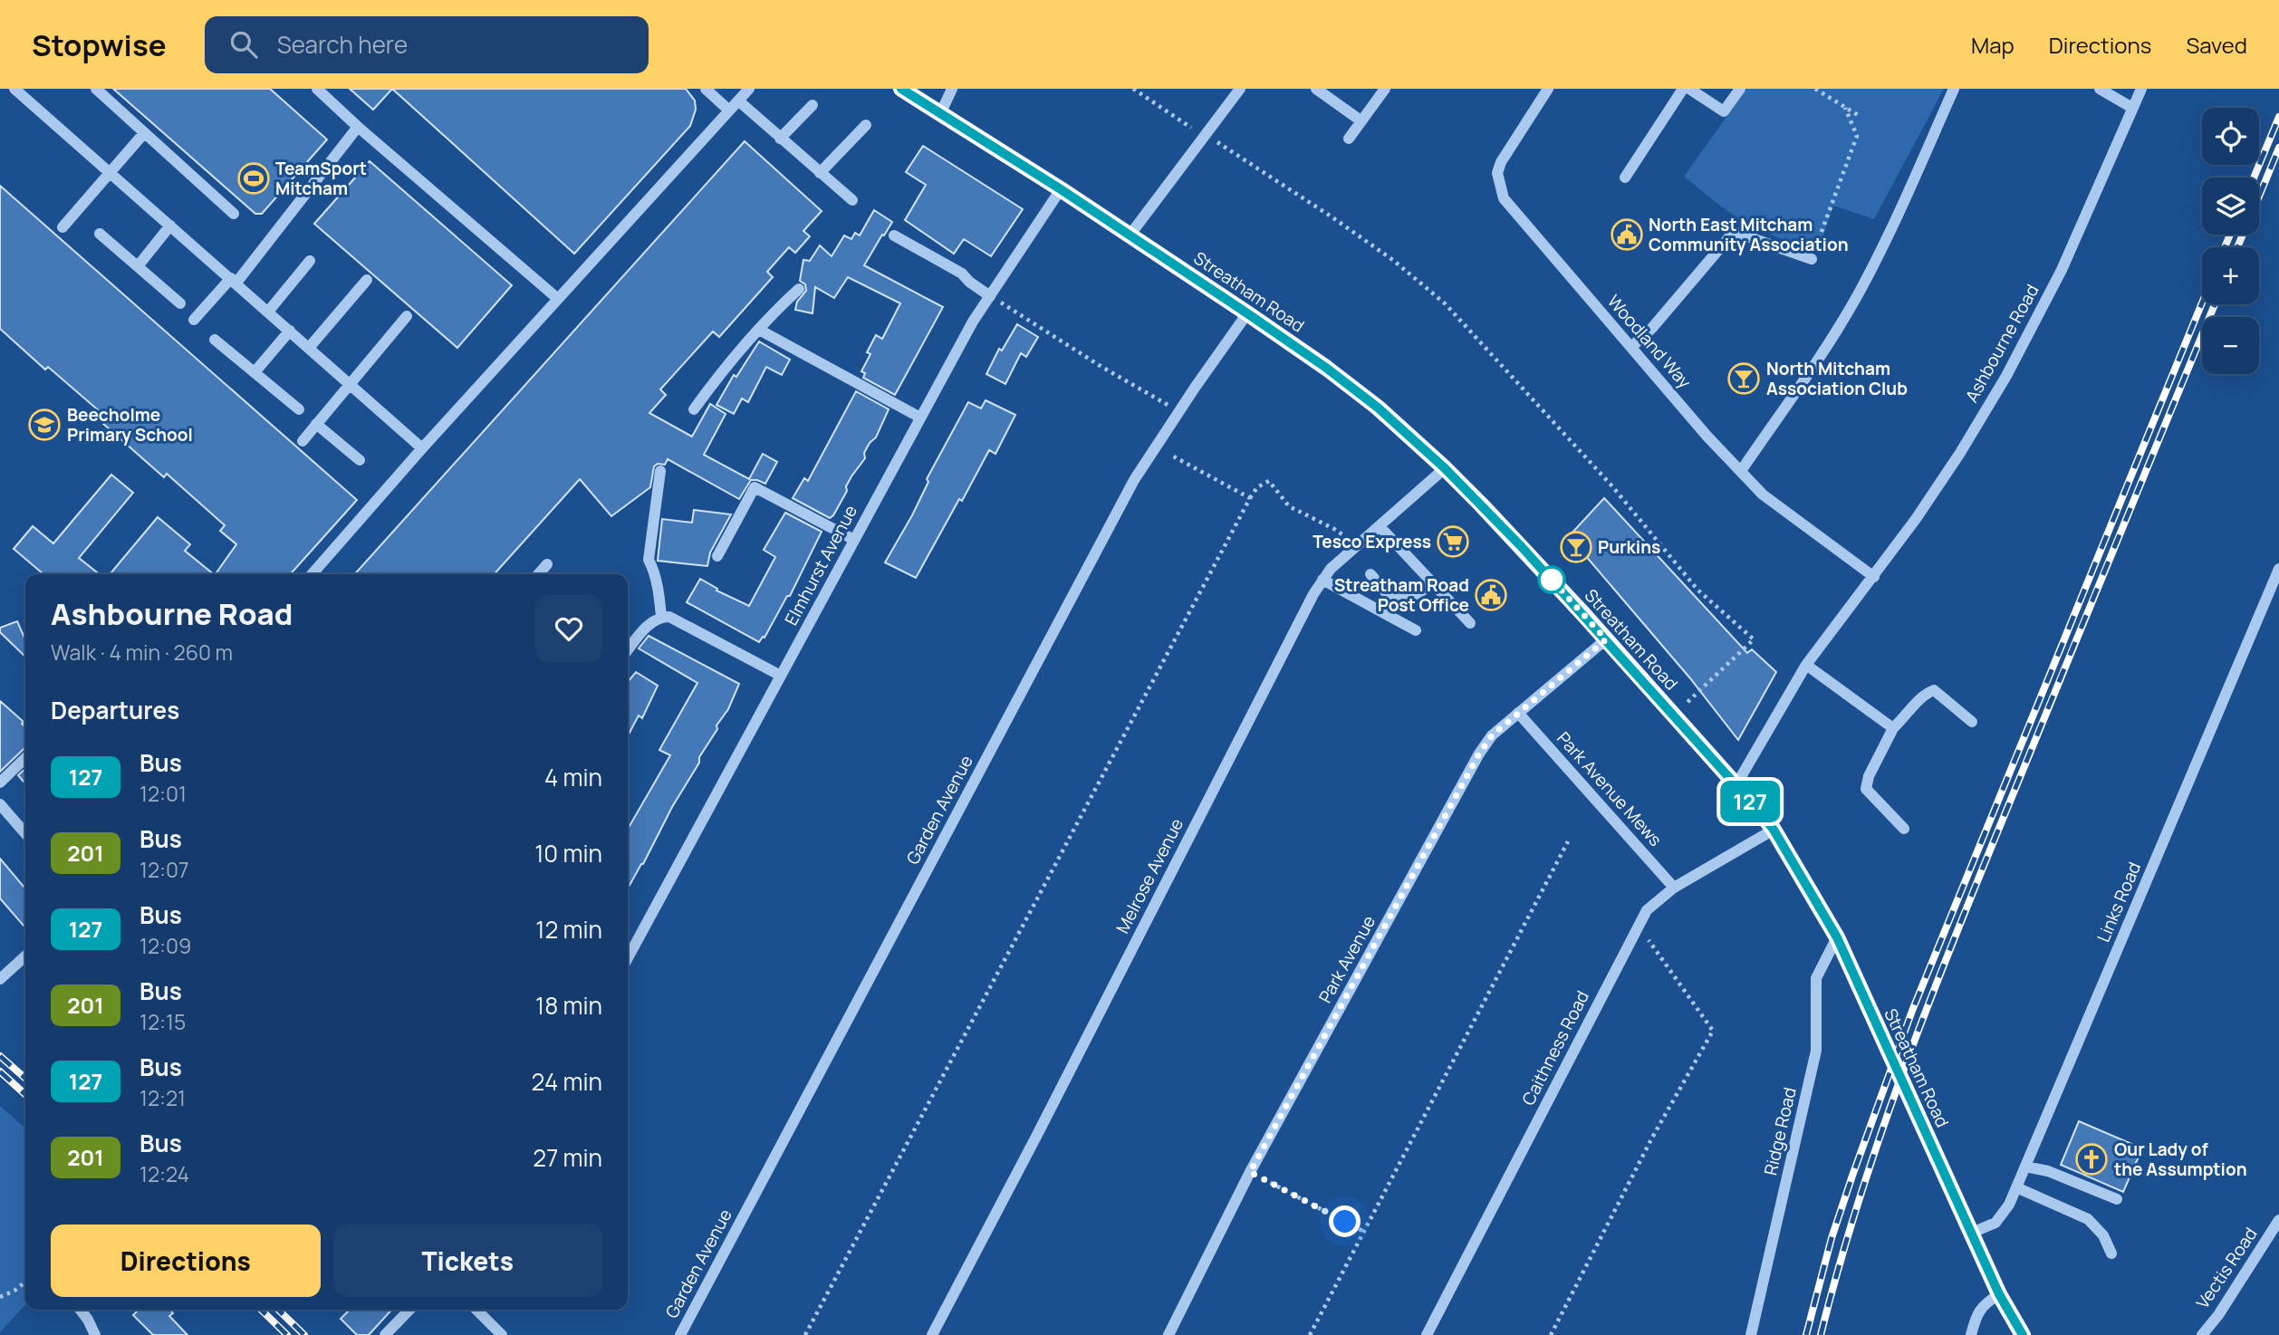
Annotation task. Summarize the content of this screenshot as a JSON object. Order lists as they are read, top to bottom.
{
  "streets": {
    "main road": ["Streatham Road"],
    "street": [
      "Woodland Way",
      "Ashbourne Road",
      "Elmhurst Avenue",
      "Park Avenue Mews",
      "Garden Avenue",
      "Melrose Avenue",
      "Links Road",
      "Park Avenue",
      "Caithness Road",
      "Ridge Road",
      "Vectis Road"
    ]
  },
  "crossings": [
    ["Streatham Road", "Ashbourne Road"],
    ["Streatham Road", "Elmhurst Avenue"],
    ["Streatham Road", "Garden Avenue"],
    ["Streatham Road", "Melrose Avenue"],
    ["Streatham Road", "Links Road"],
    ["Streatham Road", "Park Avenue"],
    ["Streatham Road", "Caithness Road"],
    ["Streatham Road", "Ridge Road"],
    ["Woodland Way", "Ashbourne Road"],
    ["Park Avenue Mews", "Park Avenue"],
    ["Park Avenue Mews", "Caithness Road"]
  ],
  "places": {
    "sports": ["TeamSport Mitcham"],
    "public building": ["North East Mitcham Community Association", "Streatham Road Post Office"],
    "bar": ["North Mitcham Association Club", "Purkins"],
    "school or university": ["Beecholme Primary School"],
    "supermarket": ["Tesco Express"],
    "church": ["Our Lady of the Assumption"]
  },
  "lines": ["bus line 127"],
  "page": {
    "header": "Stopwise",
    "search": "Search here",
    "nav": ["Map", "Directions", "Saved"],
    "on_map": "127",
    "map_buttons": ["+", "−"],
    "heading": [
      ["Ashbourne Road", "Walk · 4 min · 260 m"],
      "Departures"
    ],
    "list": [
      {
        "mark": "127",
        "name": "Bus",
        "note": "12:01",
        "value": "4 min"
      },
      {
        "mark": "201",
        "name": "Bus",
        "note": "12:07",
        "value": "10 min"
      },
      {
        "mark": "127",
        "name": "Bus",
        "note": "12:09",
        "value": "12 min"
      },
      {
        "mark": "201",
        "name": "Bus",
        "note": "12:15",
        "value": "18 min"
      },
      {
        "mark": "127",
        "name": "Bus",
        "note": "12:21",
        "value": "24 min"
      },
      {
        "mark": "201",
        "name": "Bus",
        "note": "12:24",
        "value": "27 min"
      }
    ],
    "buttons": ["Directions", "Tickets"]
  }
}
